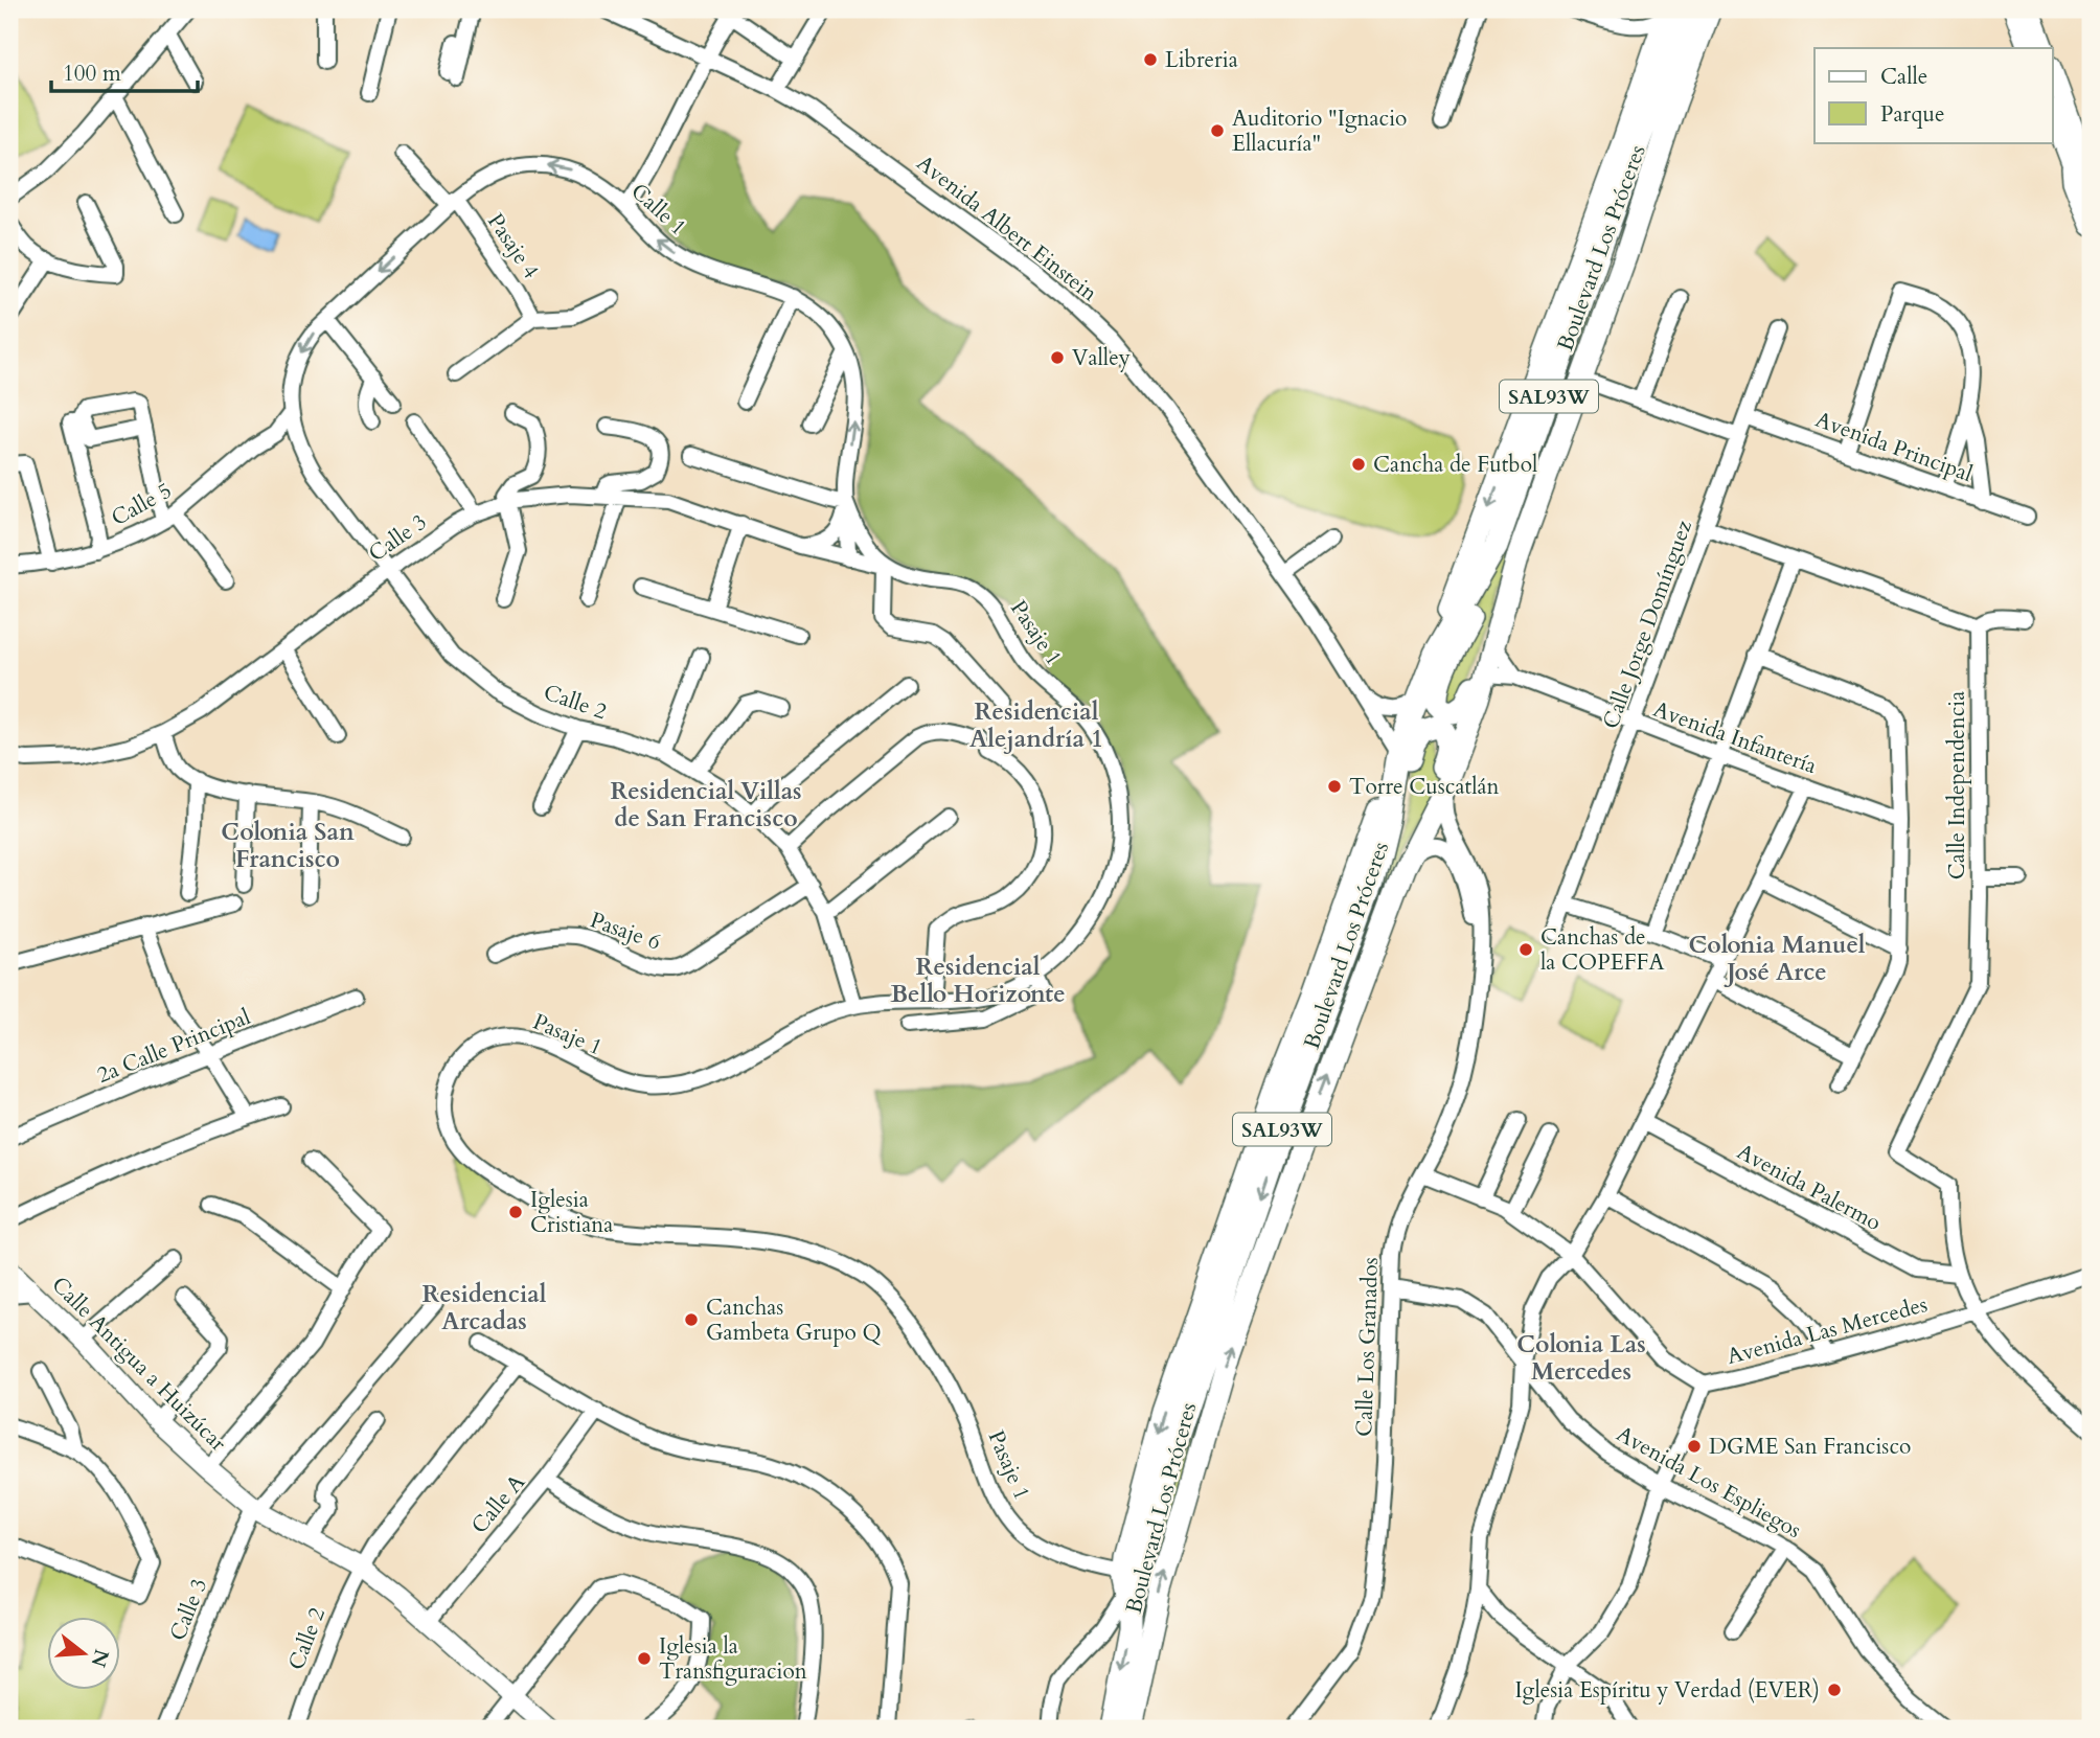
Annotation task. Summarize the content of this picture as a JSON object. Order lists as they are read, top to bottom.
{
  "streets": {
    "highway": ["Boulevard Los Próceres", "SAL93W"],
    "main road": ["Calle Antigua a Huizúcar"],
    "street": [
      "Calle 1",
      "Avenida Albert Einstein",
      "Pasaje 4",
      "Avenida Principal",
      "Calle 5",
      "Calle 3",
      "Calle Jorge Domínguez",
      "Pasaje 1",
      "Calle 2",
      "Avenida Infantería",
      "Calle Independencia",
      "Pasaje 6",
      "2a Calle Principal",
      "Avenida Palermo",
      "Avenida Las Mercedes",
      "Calle Los Granados",
      "Avenida Los Espliegos",
      "Calle A"
    ]
  },
  "crossings": [
    ["Calle 1", "Pasaje 4"],
    ["Calle 1", "Calle 5"],
    ["Calle 1", "Calle 3"],
    ["Calle 1", "Calle 2"],
    ["Avenida Albert Einstein", "Boulevard Los Próceres"],
    ["Boulevard Los Próceres", "SAL93W"],
    ["Boulevard Los Próceres", "Pasaje 1"],
    ["Boulevard Los Próceres", "Avenida Infantería"],
    ["Boulevard Los Próceres", "Calle Los Granados"],
    ["Avenida Principal", "Calle Jorge Domínguez"],
    ["Calle 5", "Calle 2"],
    ["Calle 3", "Calle 2"],
    ["Calle 3", "Calle Antigua a Huizúcar"],
    ["Calle Jorge Domínguez", "Avenida Infantería"],
    ["Pasaje 1", "Calle 2"],
    ["Calle 2", "Pasaje 6"],
    ["Calle 2", "Calle Antigua a Huizúcar"],
    ["Calle Independencia", "Avenida Palermo"],
    ["Avenida Las Mercedes", "Calle Los Granados"],
    ["Calle Los Granados", "Avenida Los Espliegos"],
    ["Calle Antigua a Huizúcar", "Calle A"]
  ],
  "districts": [
    "Residencial Alejandría 1",
    "Residencial Villas de San Francisco",
    "Colonia San Francisco",
    "Colonia Manuel José Arce",
    "Residencial Bello Horizonte",
    "Residencial Arcadas",
    "Colonia Las Mercedes"
  ],
  "places": [
    "Libreria",
    "Auditorio \"Ignacio Ellacuría\"",
    "Valley",
    "Cancha de Futbol",
    "Torre Cuscatlán",
    "Canchas de la COPEFFA",
    "Iglesia Cristiana",
    "Canchas Gambeta Grupo Q",
    "DGME San Francisco",
    "Iglesia la Transfiguracion",
    "Iglesia Espíritu y Verdad (EVER)"
  ],
  "legend": ["Calle", "Parque"],
  "scale_bar": "100 m",
  "north": "right"
}
